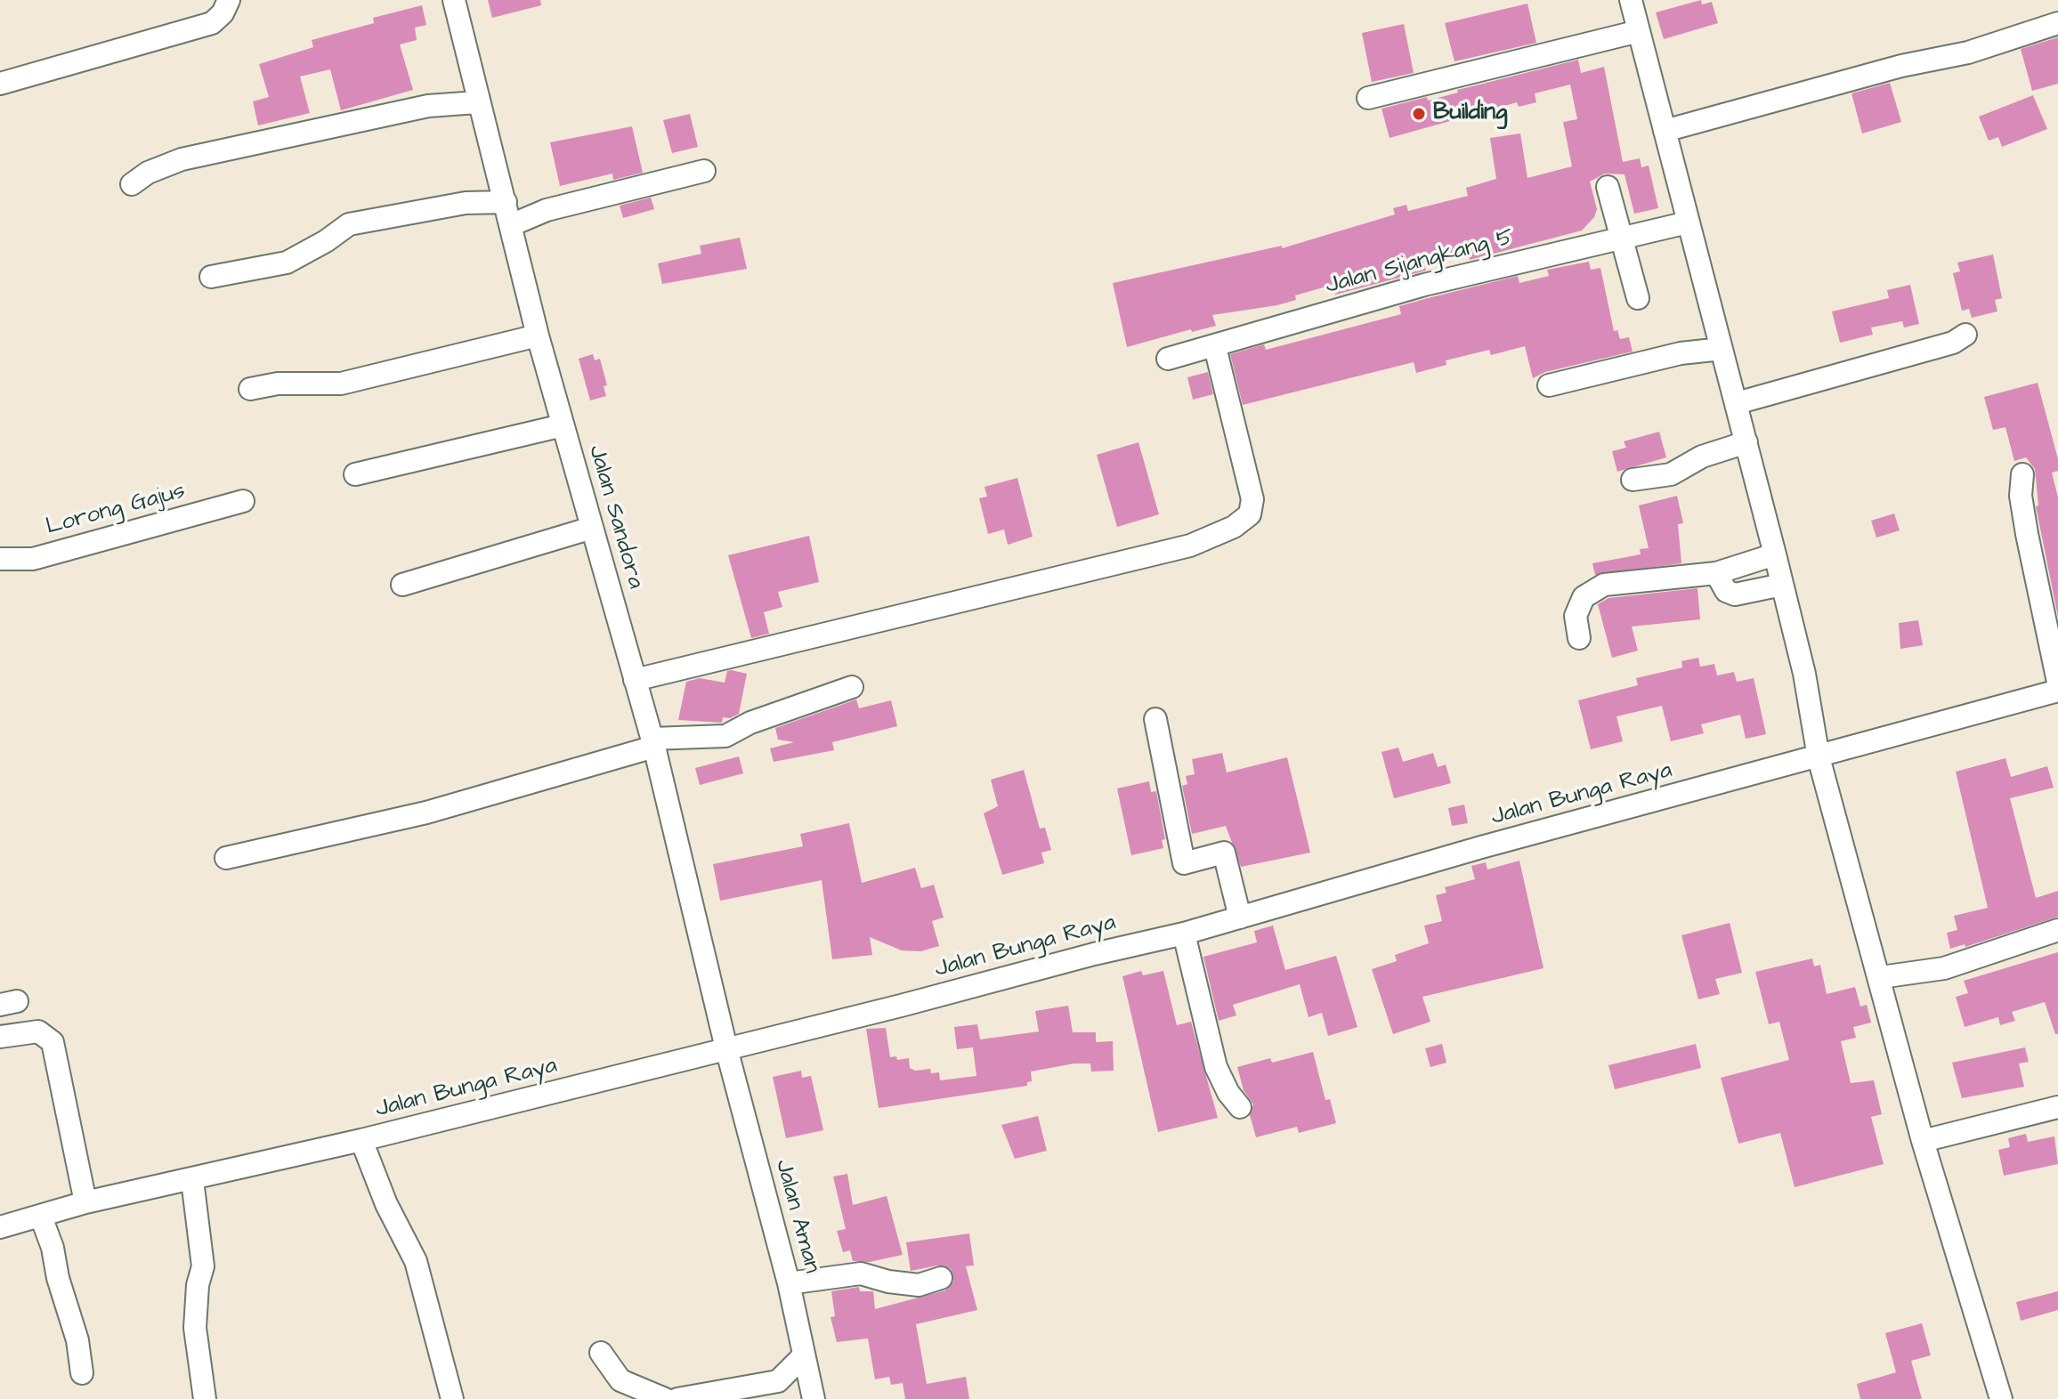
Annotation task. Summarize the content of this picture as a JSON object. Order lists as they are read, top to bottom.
{
  "streets": {
    "street": [
      "Jalan Sijangkang 5",
      "Lorong Gajus",
      "Jalan Sandora",
      "Jalan Bunga Raya",
      "Jalan Aman"
    ]
  },
  "crossings": [
    ["Jalan Sandora", "Jalan Bunga Raya"],
    ["Jalan Sandora", "Jalan Aman"],
    ["Jalan Bunga Raya", "Jalan Aman"]
  ],
  "places": ["Building"]
}
